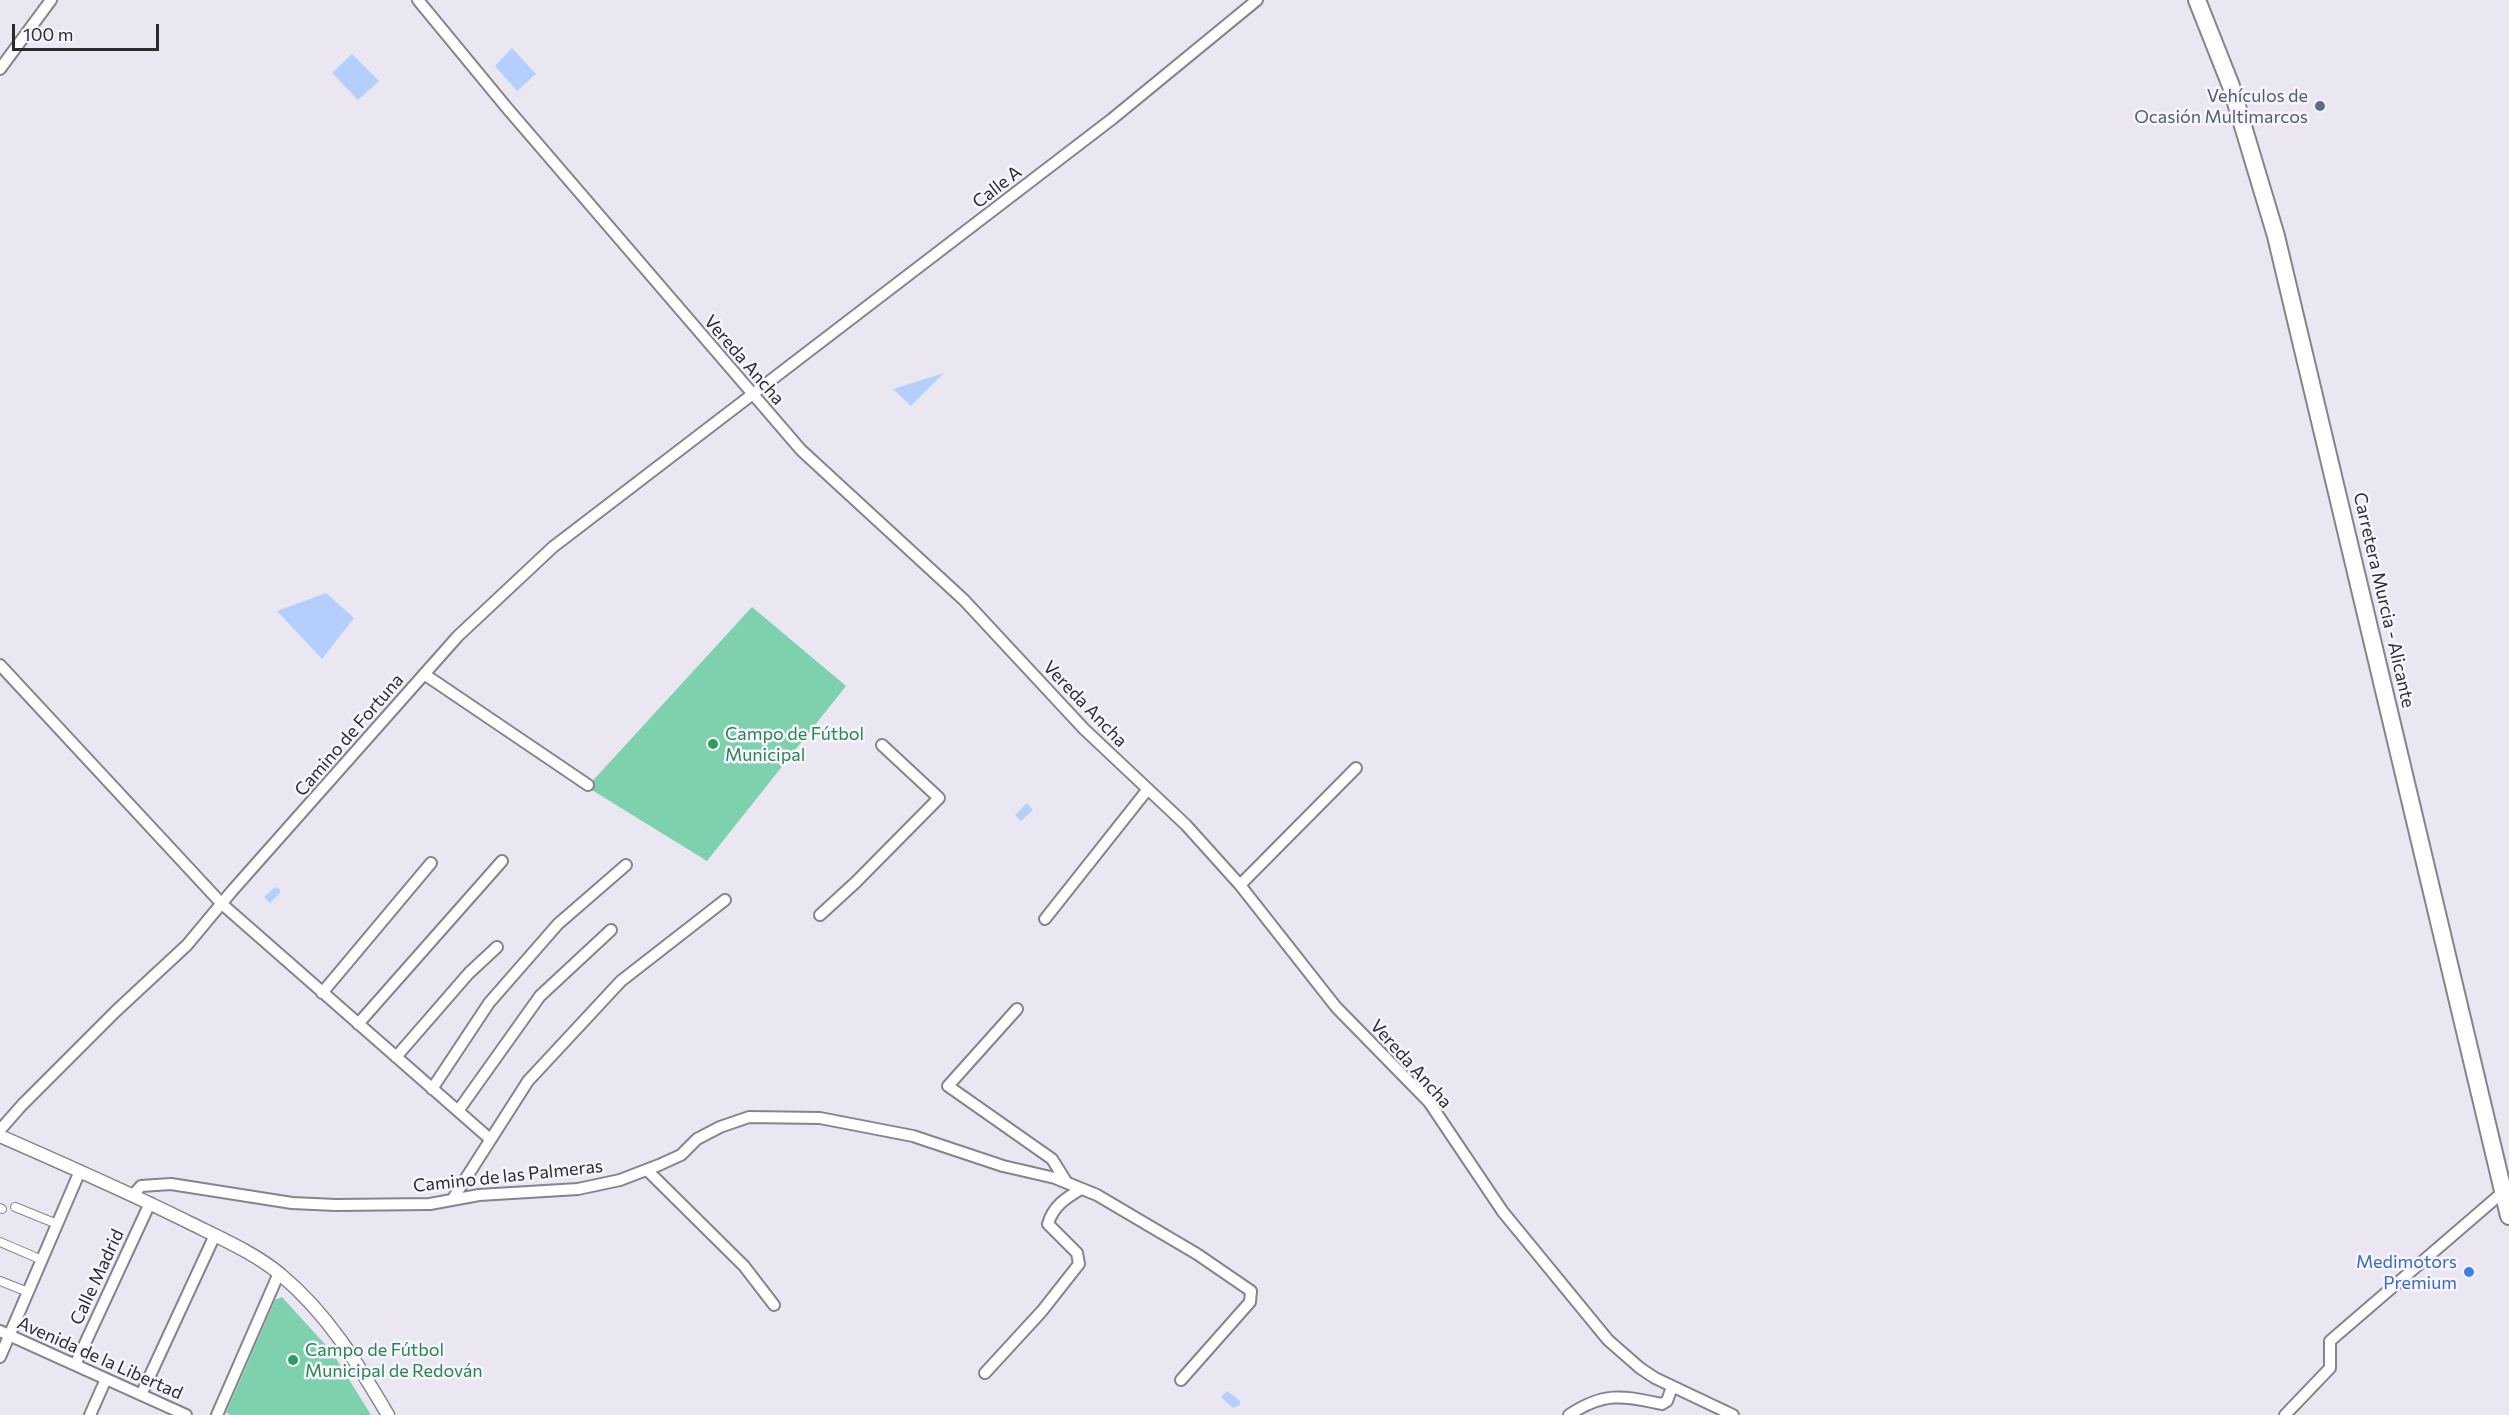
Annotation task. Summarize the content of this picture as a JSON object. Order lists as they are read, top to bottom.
{
  "streets": {
    "highway": ["Carretera Murcia - Alicante"],
    "street": [
      "Calle A",
      "Vereda Ancha",
      "Camino de Fortuna",
      "Camino de las Palmeras",
      "Calle Madrid",
      "Avenida de la Libertad"
    ]
  },
  "crossings": [
    ["Calle A", "Vereda Ancha"],
    ["Calle A", "Camino de Fortuna"],
    ["Vereda Ancha", "Camino de Fortuna"],
    ["Calle Madrid", "Avenida de la Libertad"]
  ],
  "places": [
    "Vehículos de Ocasión Multimarcos",
    "Campo de Fútbol Municipal",
    "Medimotors Premium",
    "Campo de Fútbol Municipal de Redován"
  ],
  "scale_bar": "100 m"
}
